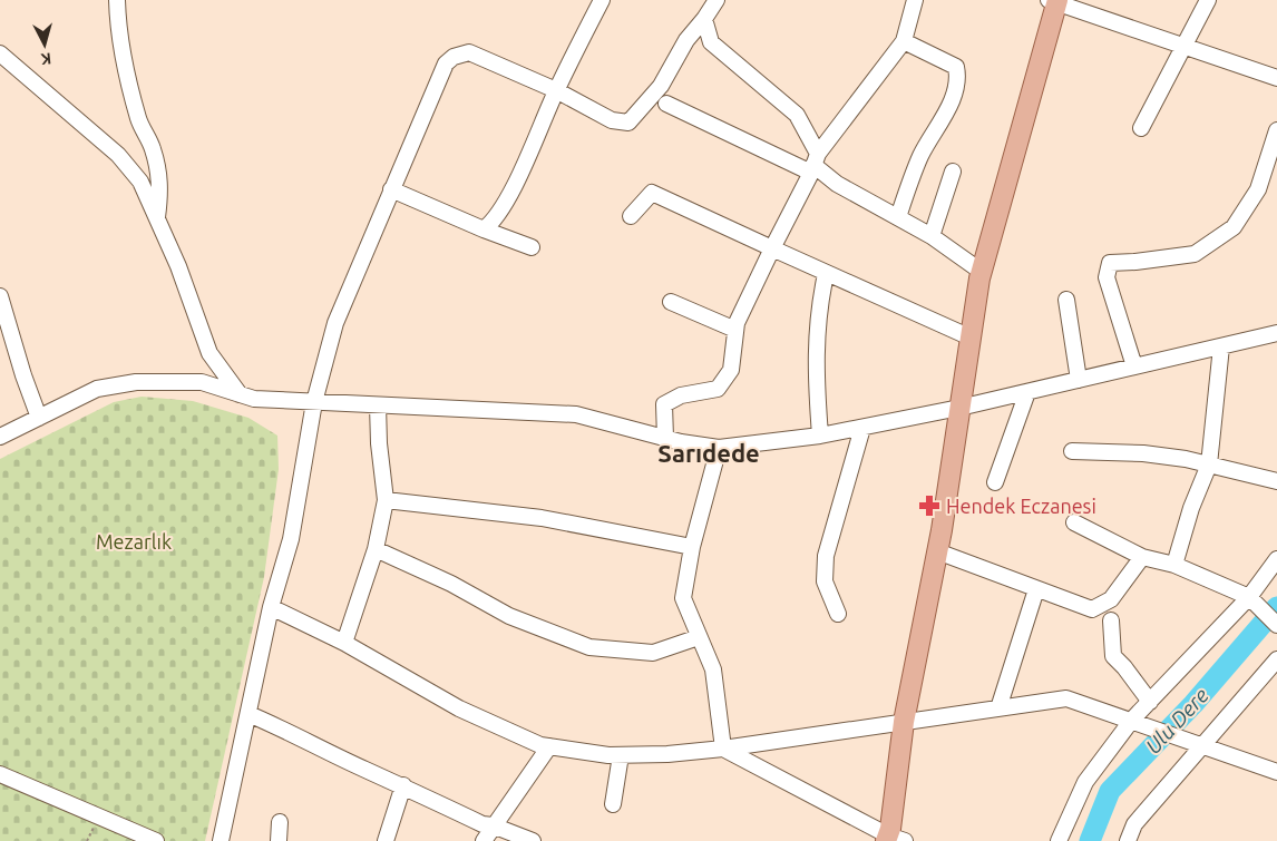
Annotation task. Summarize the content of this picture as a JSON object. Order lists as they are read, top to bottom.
{
  "districts": ["Sarıdede"],
  "water": ["Ulu Dere"],
  "parks": ["Mezarlık"],
  "places": {
    "pharmacy": ["Hendek Eczanesi"]
  },
  "north": "bottom"
}
